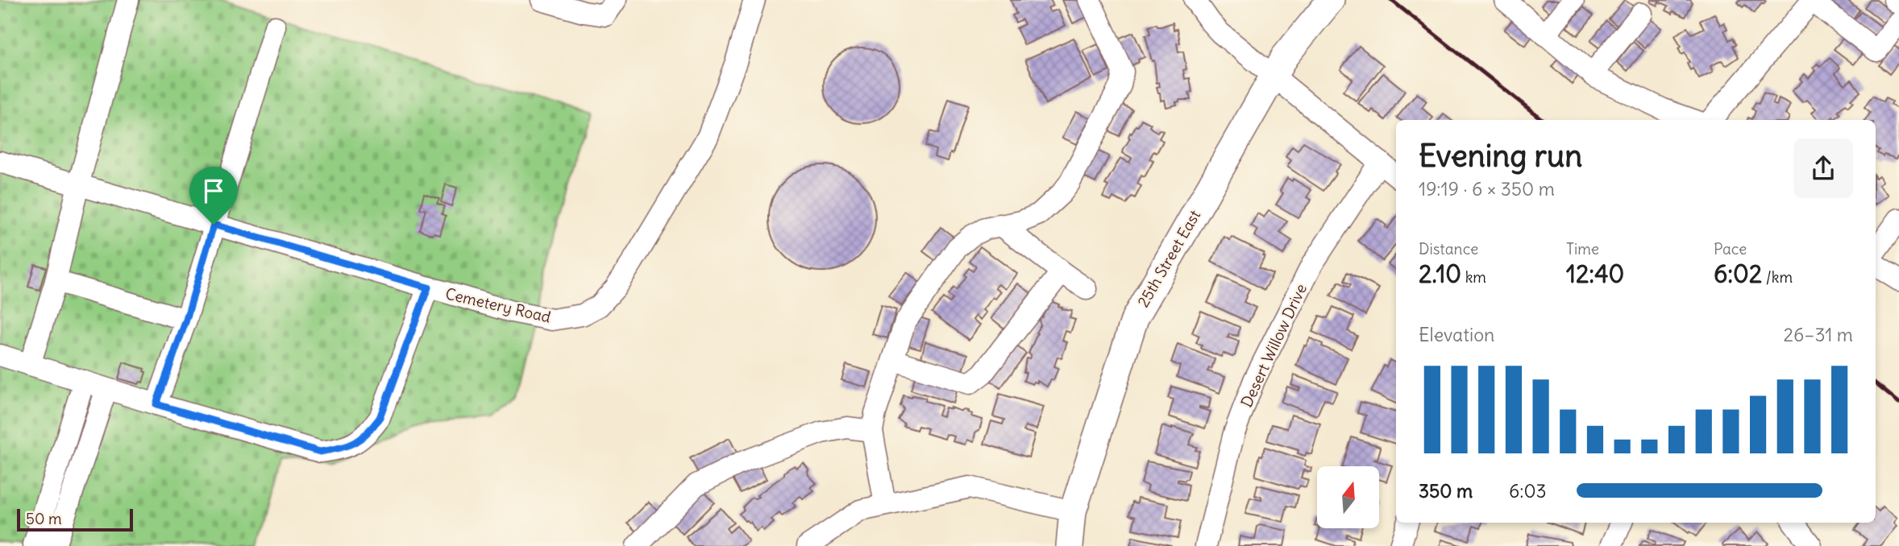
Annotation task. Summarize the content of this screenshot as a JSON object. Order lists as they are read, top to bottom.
{
  "streets": {
    "main road": ["25th Street East"],
    "street": ["Cemetery Road", "Desert Willow Drive"]
  },
  "scale_bar": "50 m",
  "north": "top",
  "page": {
    "heading": ["Evening run", "19:19 · 6 × 350 m"],
    "stats": [
      ["Distance", "2.10 km"],
      ["Time", "12:40"],
      ["Pace", "6:02 /km"]
    ],
    "chart": ["Elevation", "26–31 m"],
    "list": [
      {
        "name": "350 m",
        "note": "6:03"
      }
    ],
    "scale": "50 m"
  }
}
